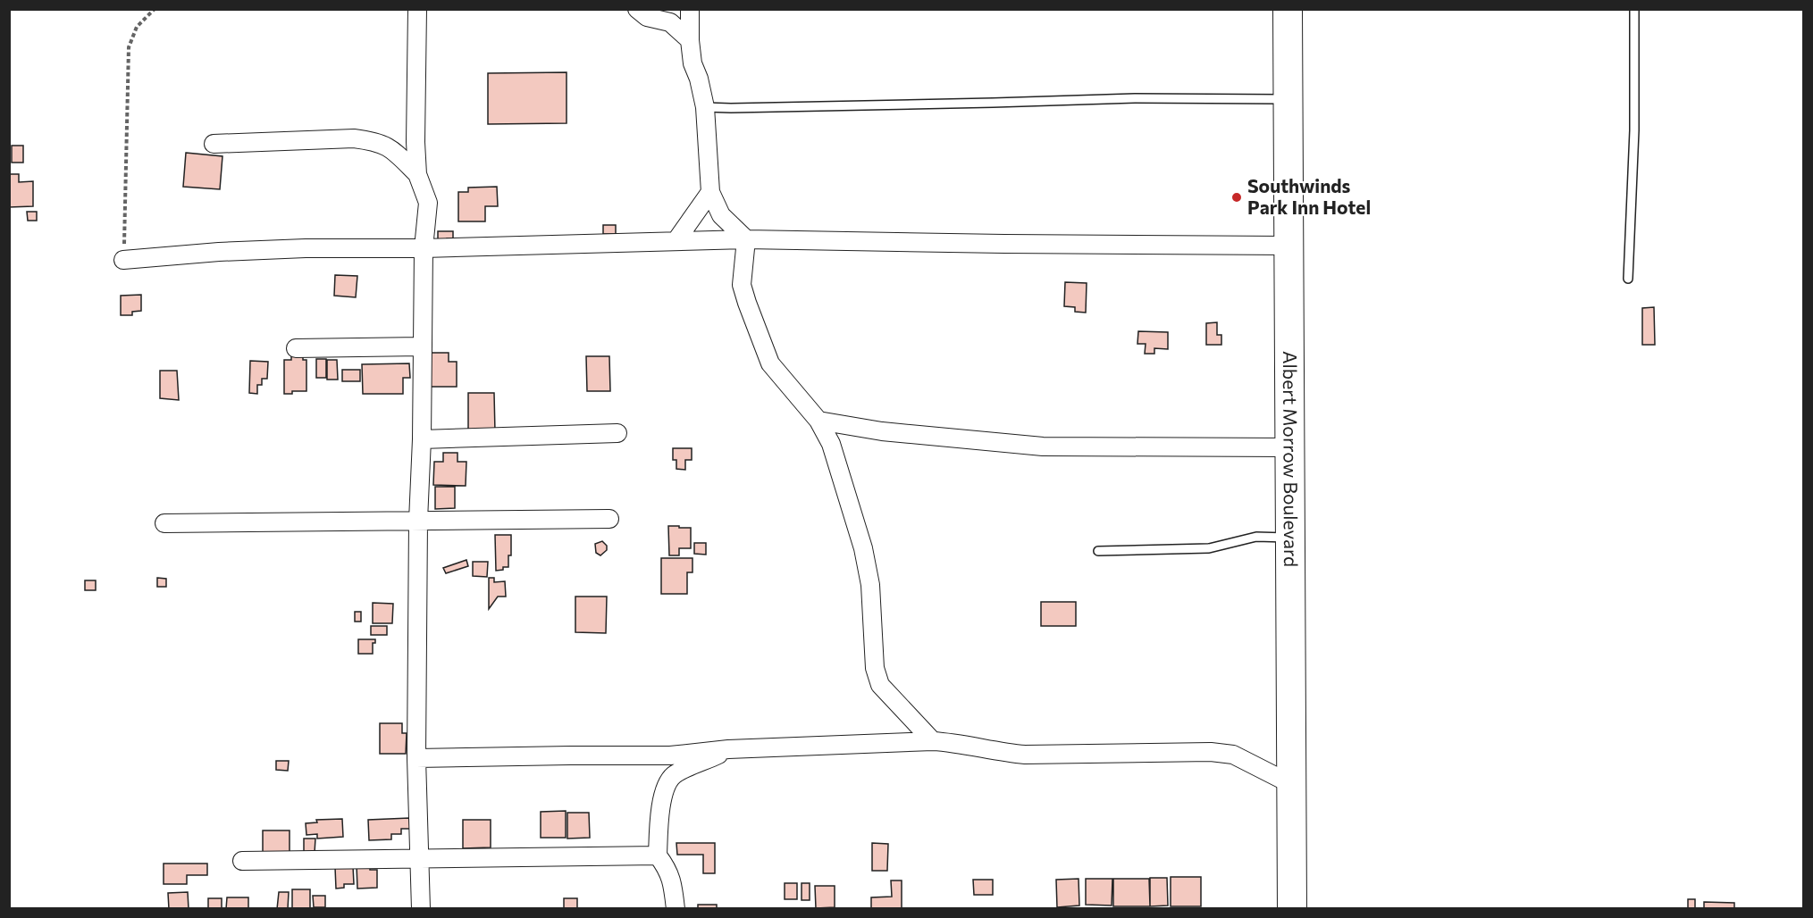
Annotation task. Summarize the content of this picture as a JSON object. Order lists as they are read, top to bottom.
{
  "streets": {
    "highway": ["Albert Morrow Boulevard"]
  },
  "places": ["Southwinds Park Inn Hotel"]
}
